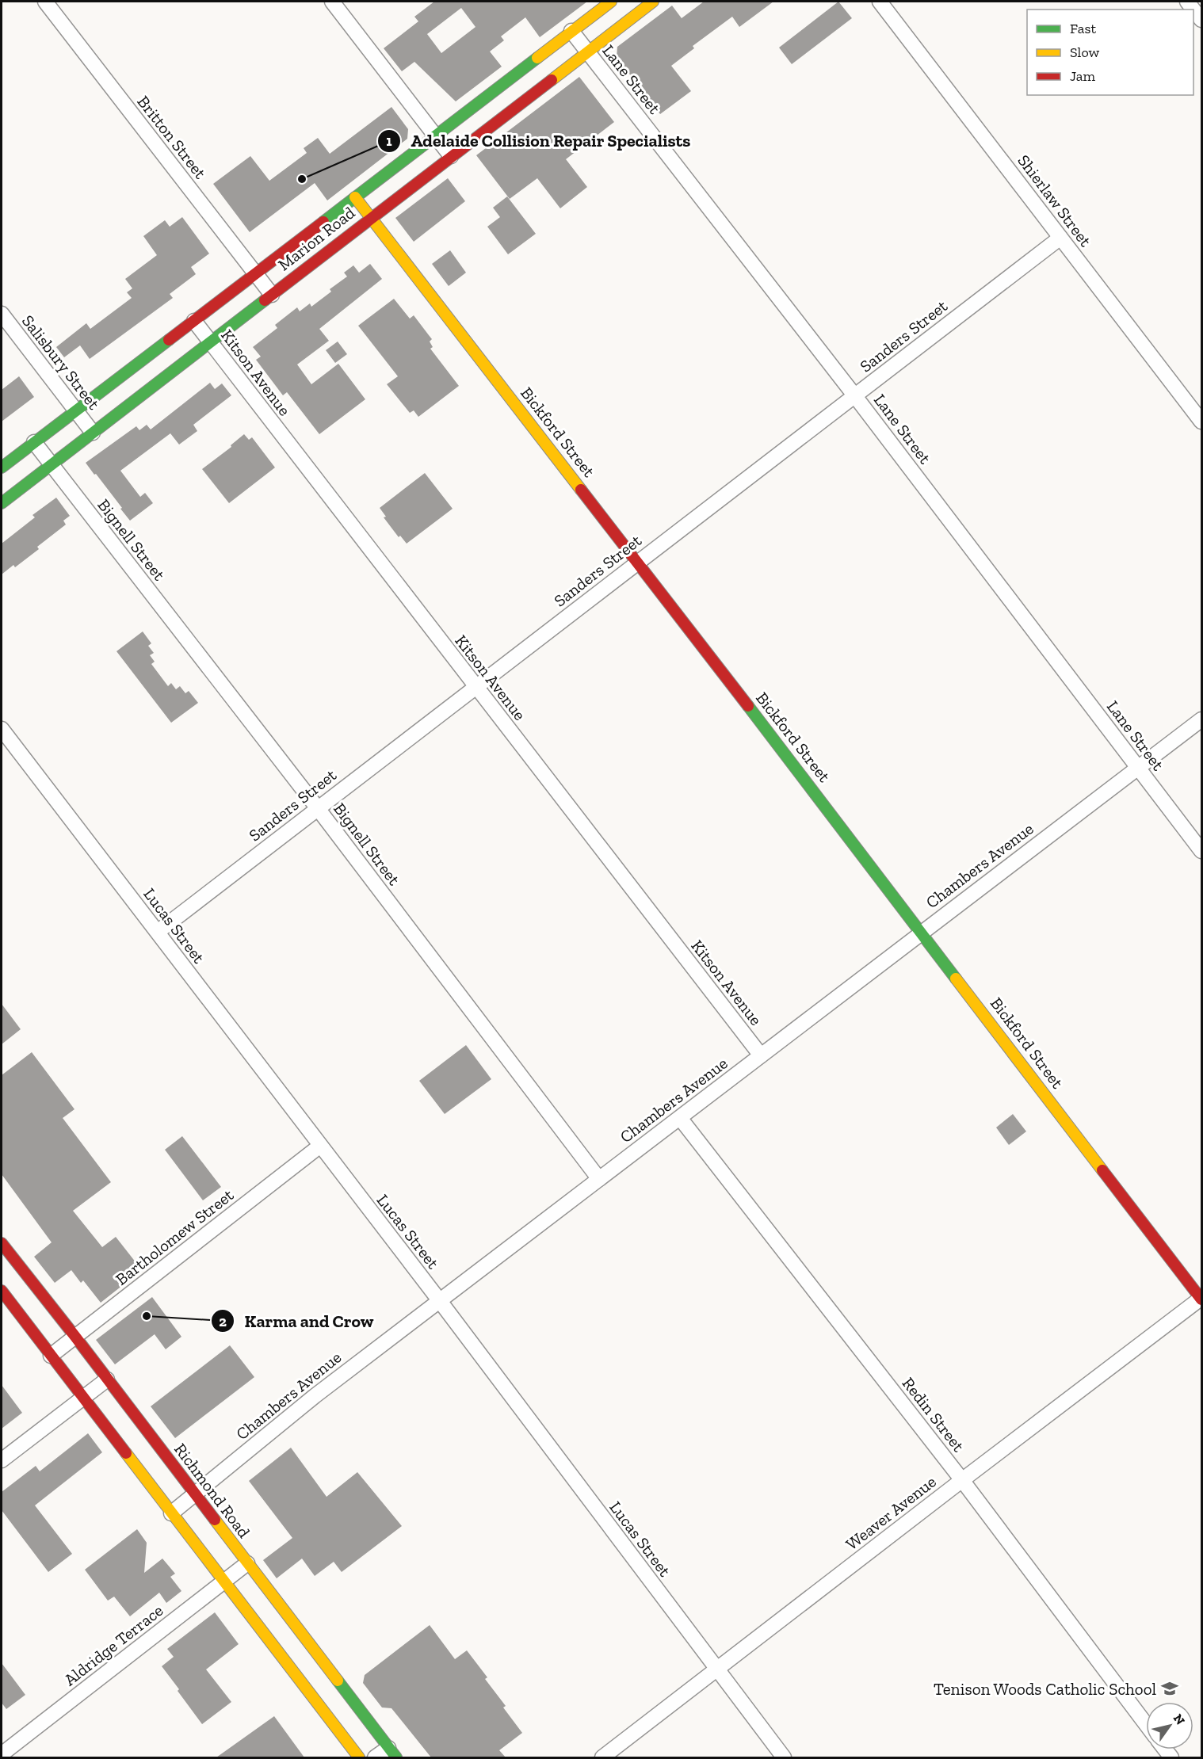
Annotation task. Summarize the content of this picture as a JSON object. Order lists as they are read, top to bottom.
{
  "streets": {
    "main road": ["Marion Road", "Bickford Street", "Richmond Road"],
    "street": [
      "Lane Street",
      "Britton Street",
      "Shierlaw Street",
      "Sanders Street",
      "Salisbury Street",
      "Kitson Avenue",
      "Bignell Street",
      "Chambers Avenue",
      "Lucas Street",
      "Bartholomew Street",
      "Redin Street",
      "Weaver Avenue",
      "Aldridge Terrace"
    ]
  },
  "crossings": [
    ["Lane Street", "Marion Road"],
    ["Lane Street", "Sanders Street"],
    ["Lane Street", "Chambers Avenue"],
    ["Britton Street", "Marion Road"],
    ["Shierlaw Street", "Sanders Street"],
    ["Marion Road", "Salisbury Street"],
    ["Marion Road", "Kitson Avenue"],
    ["Marion Road", "Bickford Street"],
    ["Marion Road", "Bignell Street"],
    ["Sanders Street", "Kitson Avenue"],
    ["Sanders Street", "Bickford Street"],
    ["Sanders Street", "Bignell Street"],
    ["Sanders Street", "Lucas Street"],
    ["Kitson Avenue", "Chambers Avenue"],
    ["Bickford Street", "Chambers Avenue"],
    ["Bickford Street", "Weaver Avenue"],
    ["Bignell Street", "Chambers Avenue"],
    ["Chambers Avenue", "Lucas Street"],
    ["Chambers Avenue", "Redin Street"],
    ["Chambers Avenue", "Richmond Road"],
    ["Lucas Street", "Bartholomew Street"],
    ["Lucas Street", "Weaver Avenue"],
    ["Bartholomew Street", "Richmond Road"],
    ["Redin Street", "Weaver Avenue"],
    ["Richmond Road", "Aldridge Terrace"]
  ],
  "places": {
    "other": ["Adelaide Collision Repair Specialists", "Karma and Crow"],
    "school or university": ["Tenison Woods Catholic School"]
  },
  "legend": ["Fast", "Slow", "Jam"],
  "north": "top right"
}
